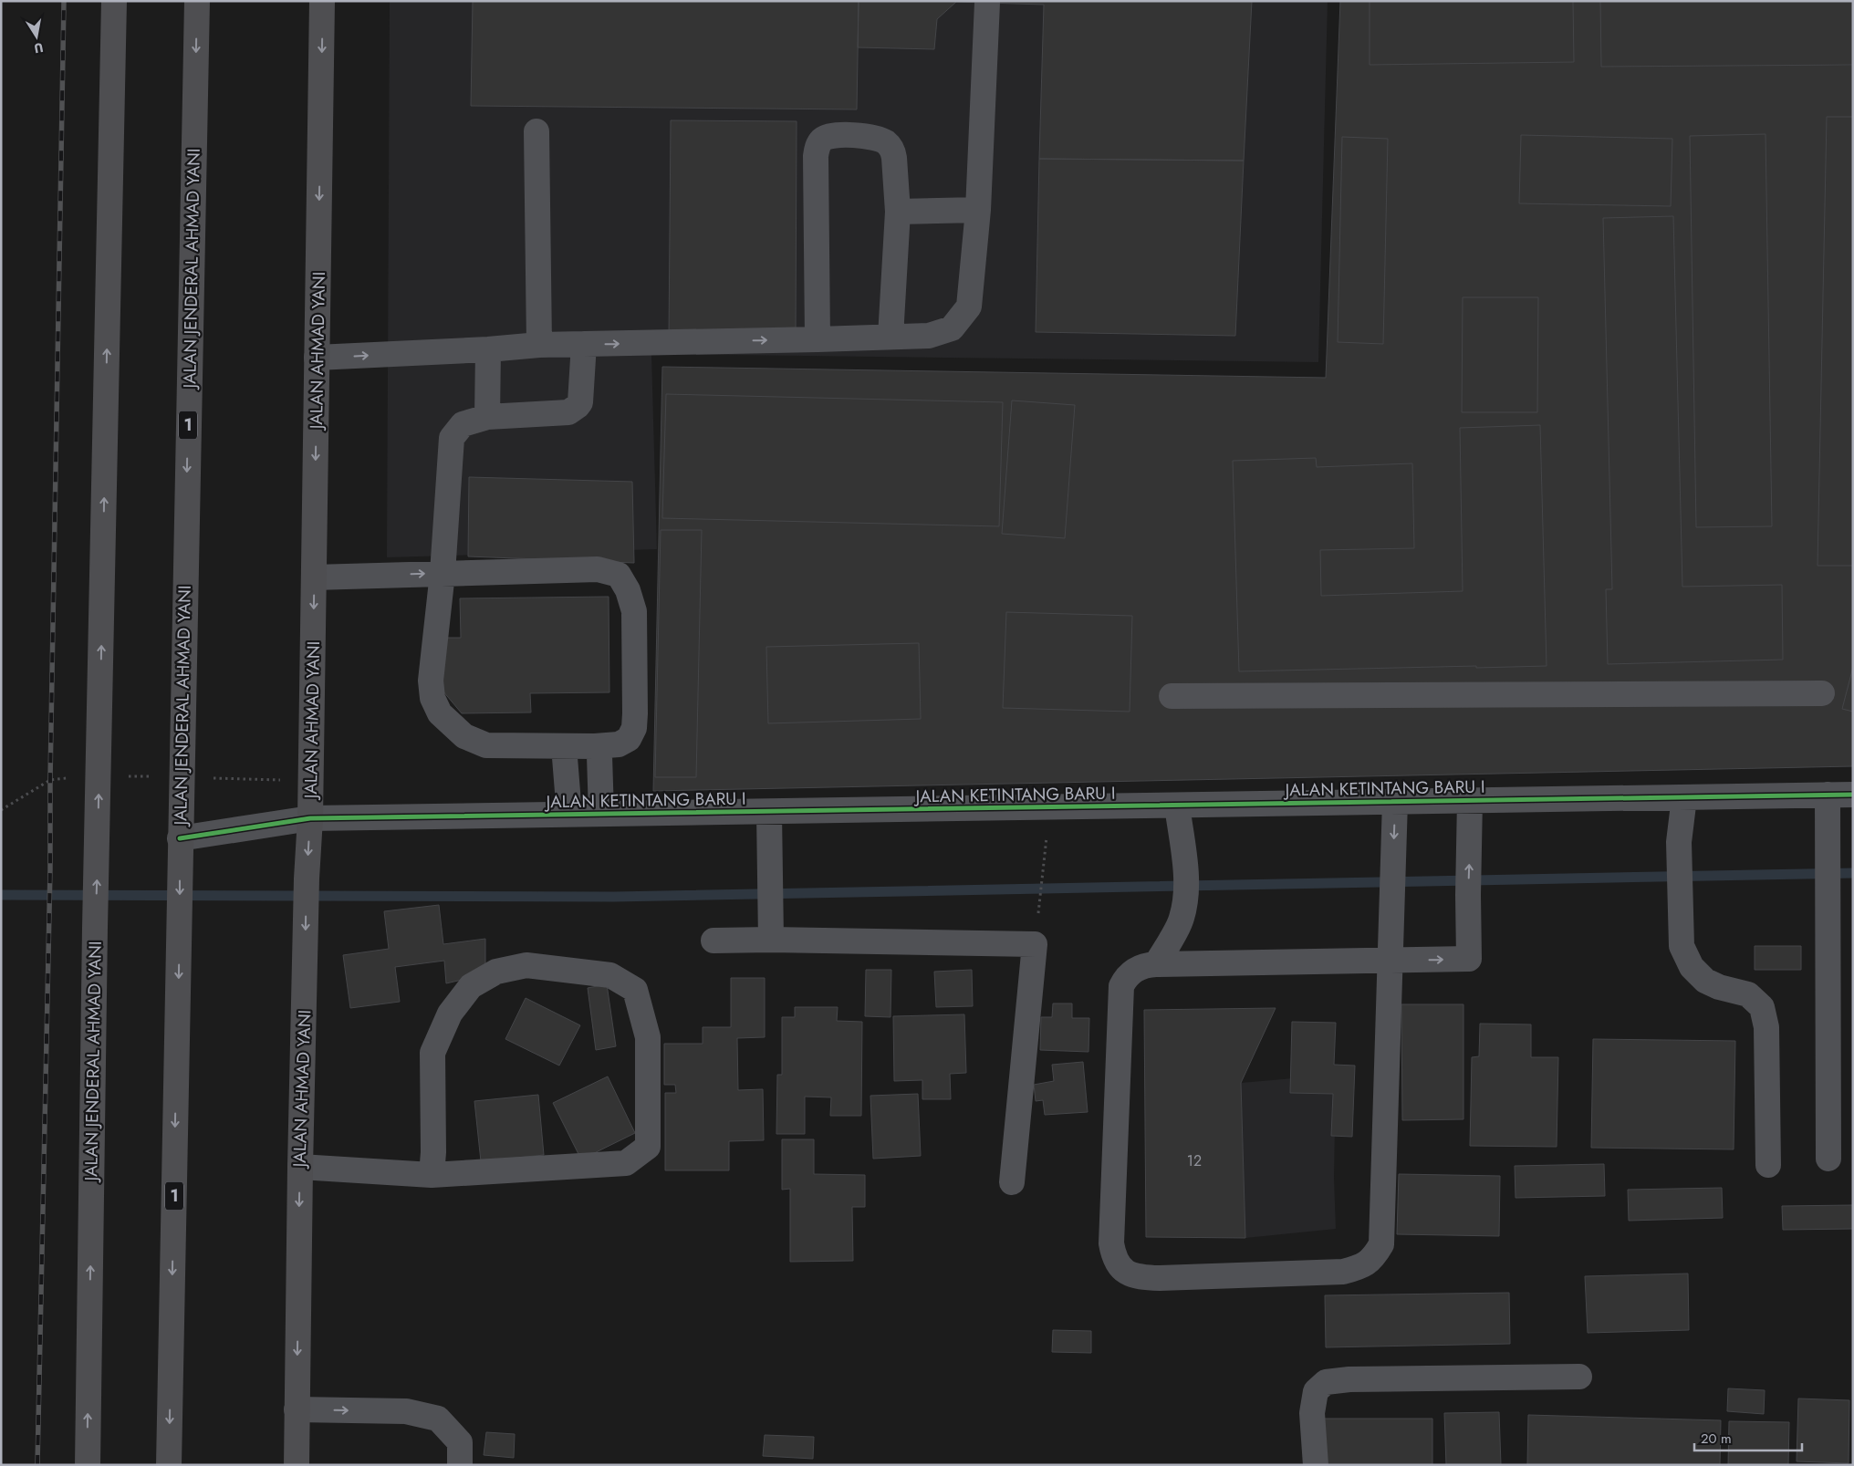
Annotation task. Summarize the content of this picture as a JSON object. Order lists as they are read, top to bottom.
{
  "streets": {
    "highway": ["JALAN JENDERAL AHMAD YANI", "JALAN AHMAD YANI", "1"],
    "street": ["JALAN KETINTANG BARU I"]
  },
  "crossings": [
    ["JALAN JENDERAL AHMAD YANI", "JALAN KETINTANG BARU I"],
    ["JALAN AHMAD YANI", "JALAN KETINTANG BARU I"]
  ],
  "one_way": ["JALAN AHMAD YANI"],
  "house_numbers": ["12"],
  "scale_bar": "20 m",
  "north": "bottom"
}
